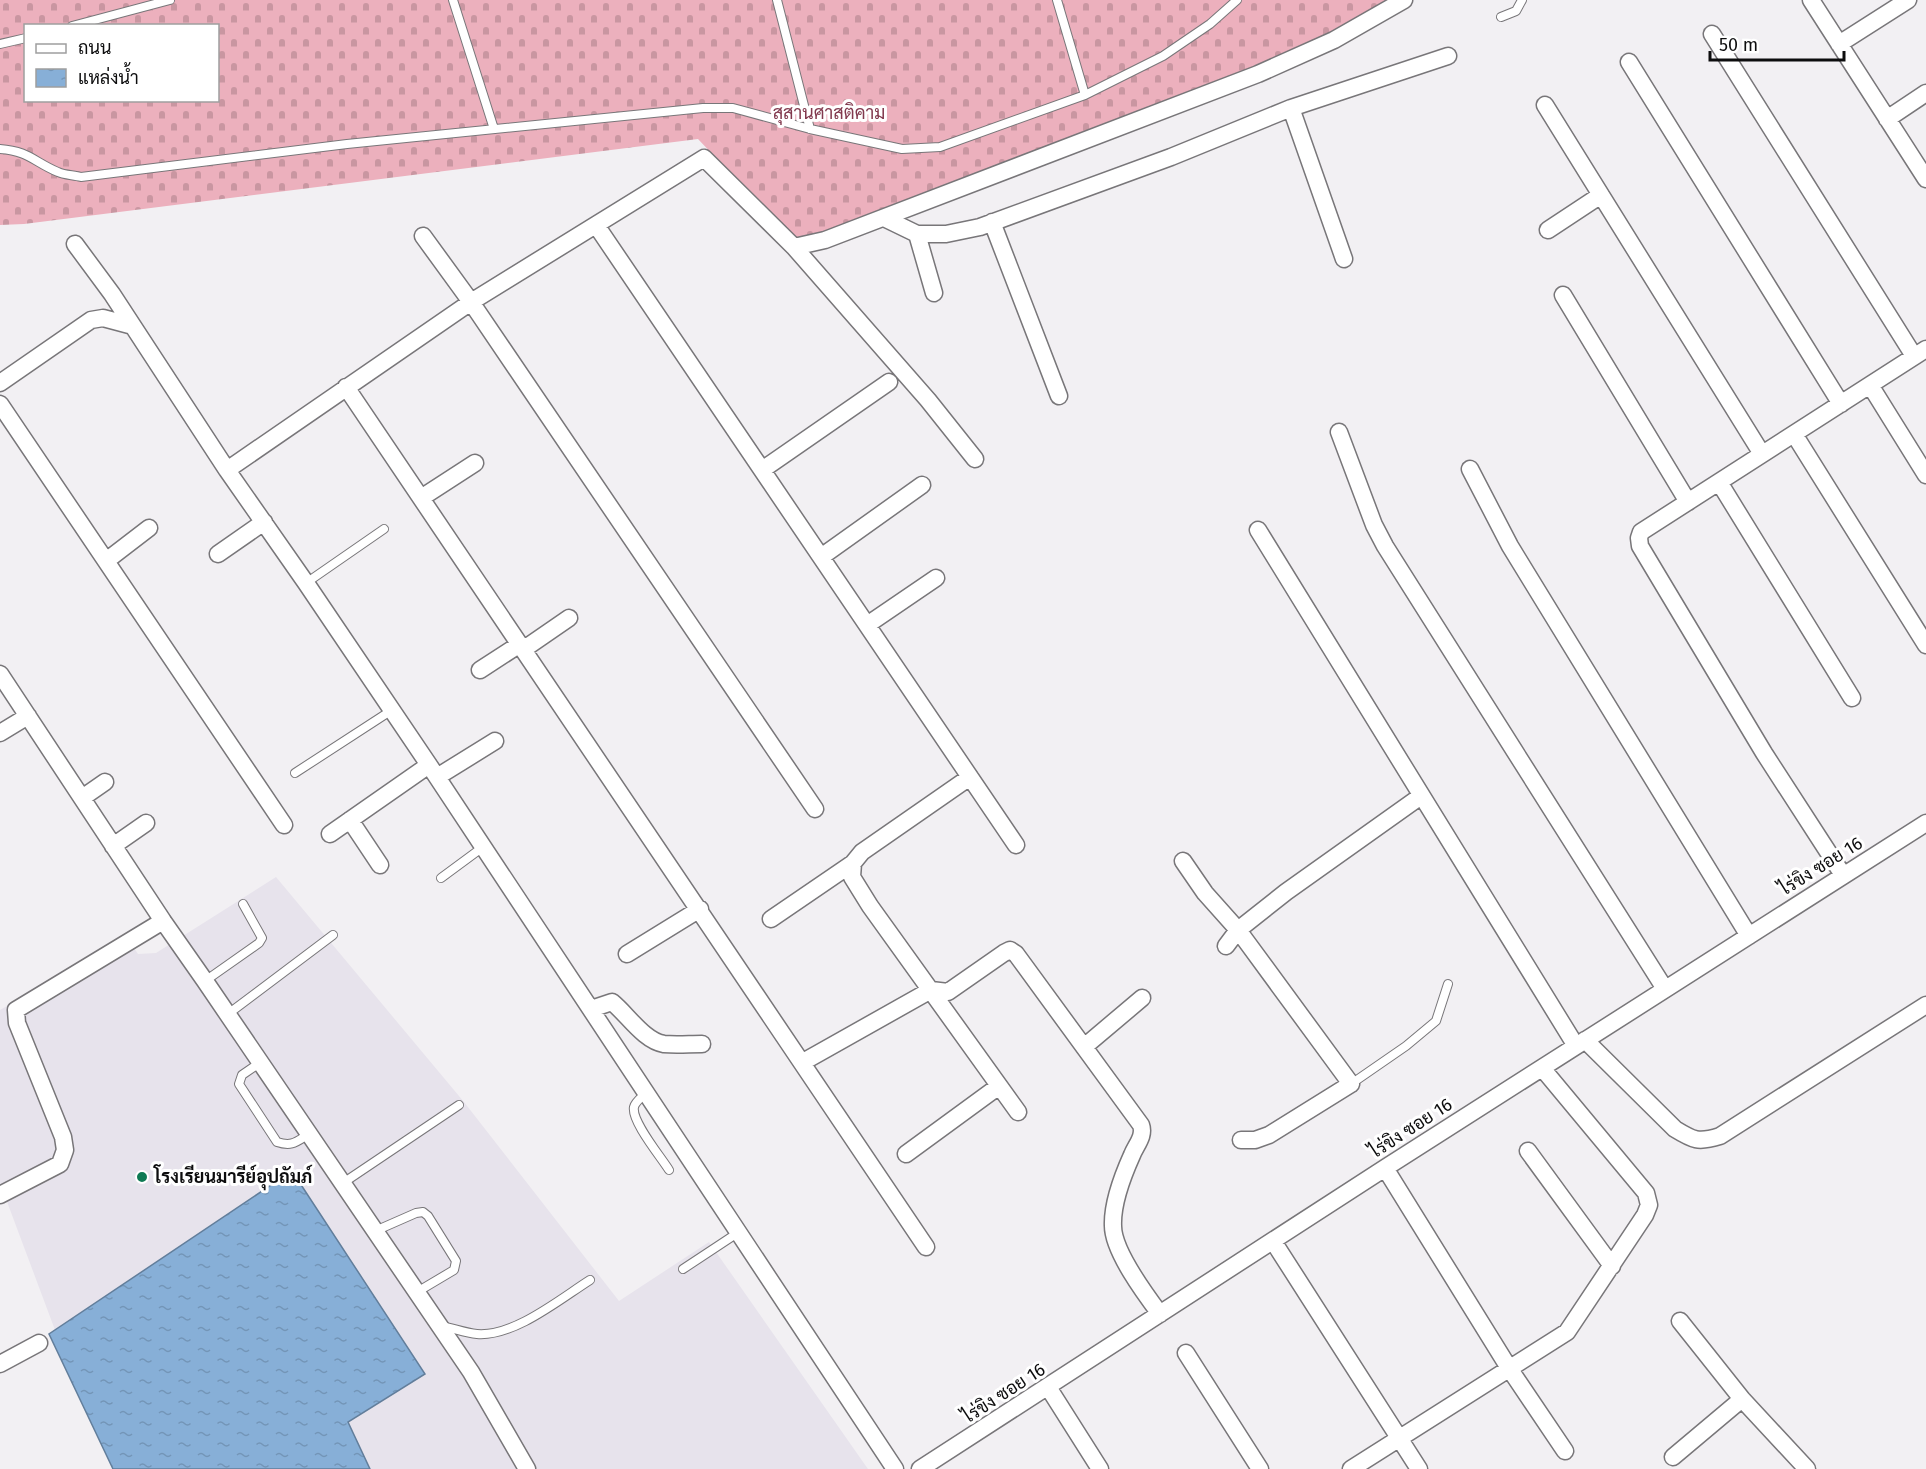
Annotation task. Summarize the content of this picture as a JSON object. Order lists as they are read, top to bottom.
{
  "streets": {
    "street": ["ไร่ขิง ซอย 16"]
  },
  "parks": ["สุสานศาสติคาม"],
  "places": ["โรงเรียนมารีย์อุปถัมภ์"],
  "legend": ["ถนน", "แหล่งน้ำ"],
  "scale_bar": "50 m"
}
